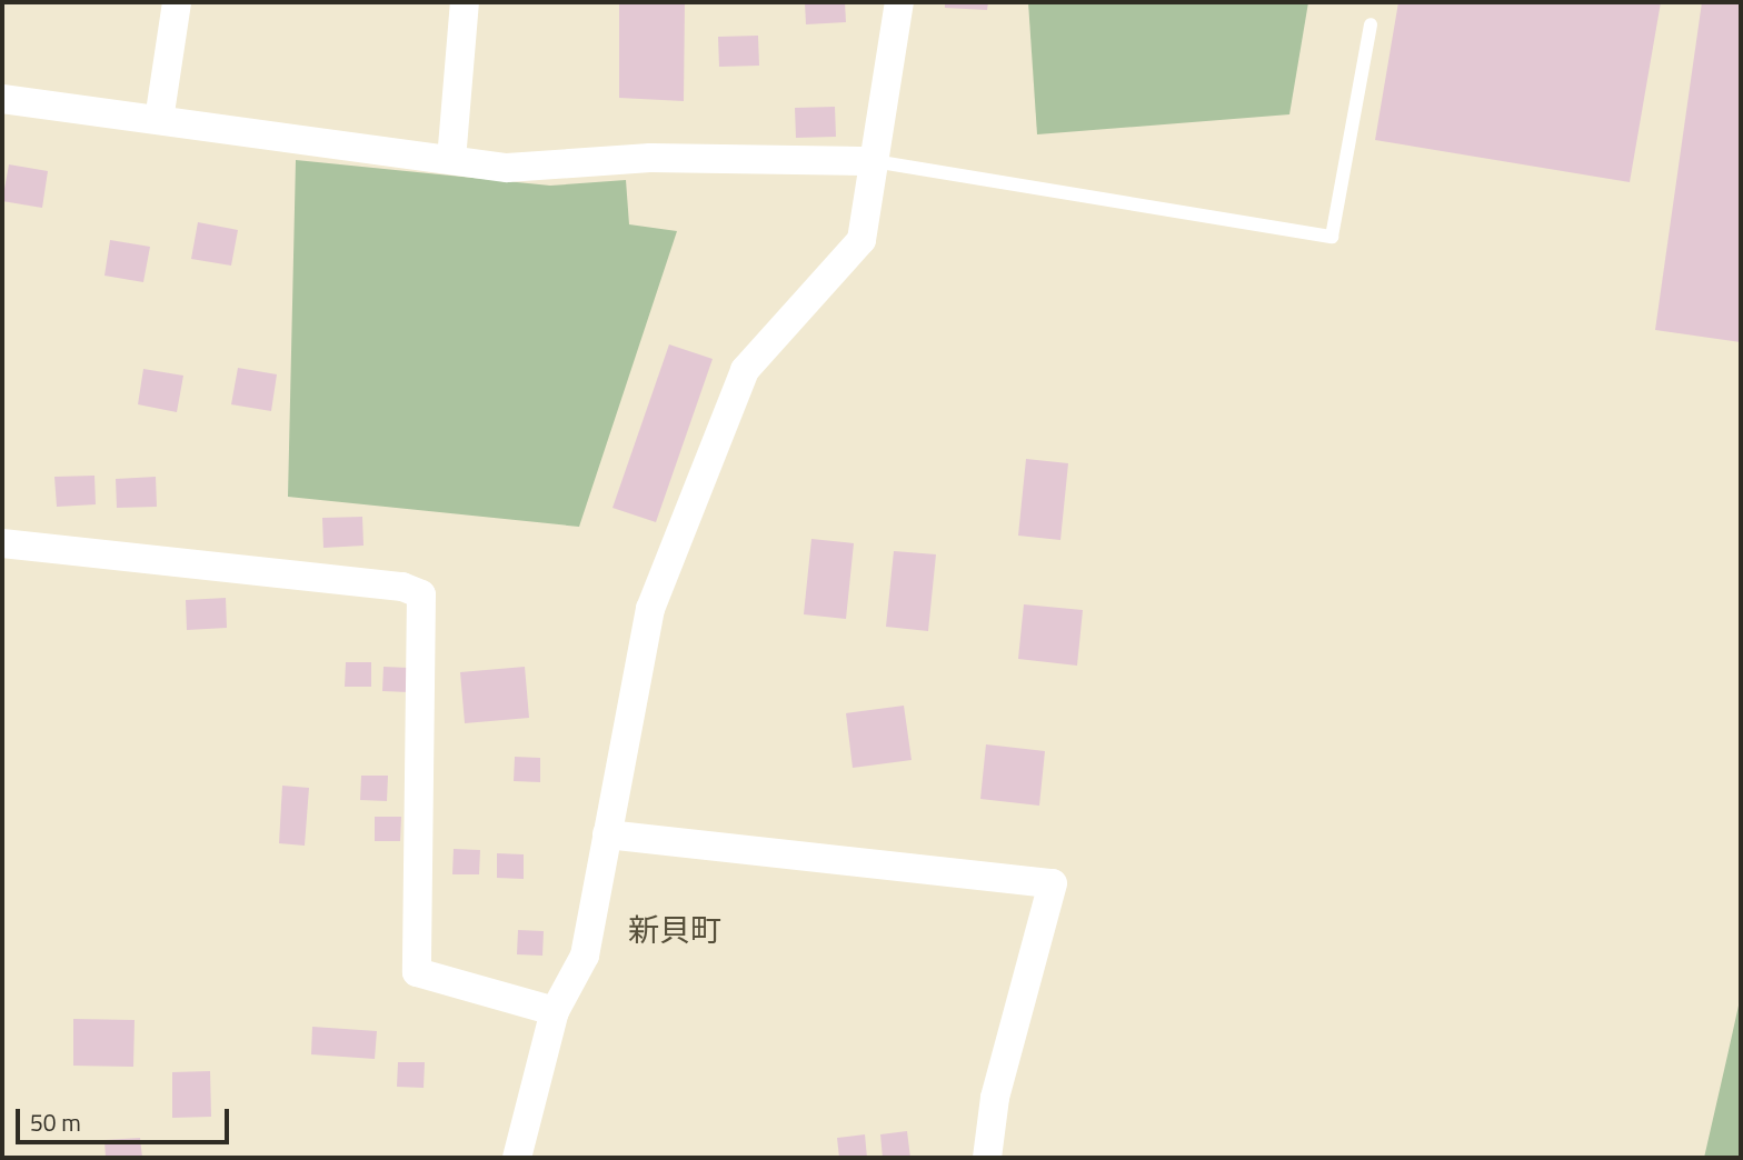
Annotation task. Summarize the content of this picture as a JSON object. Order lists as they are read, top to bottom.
{
  "districts": ["新貝町"],
  "scale_bar": "50 m"
}
